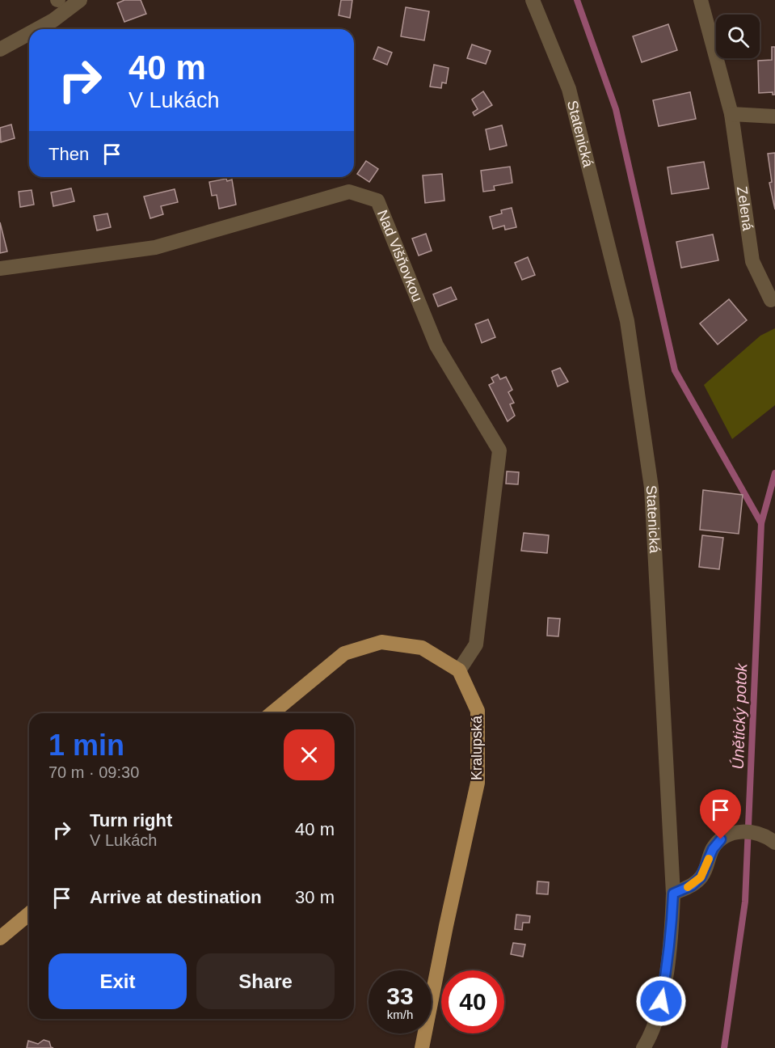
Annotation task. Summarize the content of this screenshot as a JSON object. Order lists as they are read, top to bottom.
{
  "streets": {
    "main road": ["Kralupská"],
    "street": ["Statenická", "Zelená", "Nad Višňovkou"]
  },
  "crossings": [
    ["Nad Višňovkou", "Kralupská"]
  ],
  "water": ["Únětický potok"],
  "page": {
    "turn": ["40 m", "V Lukách"],
    "then": "Then",
    "heading": ["1 min", "70 m · 09:30"],
    "list": [
      {
        "name": "Turn right",
        "note": "V Lukách",
        "value": "40 m"
      },
      {
        "name": "Arrive at destination",
        "value": "30 m"
      }
    ],
    "buttons": ["Exit", "Share"],
    "speed": "33 km/h",
    "limit": "40"
  }
}
